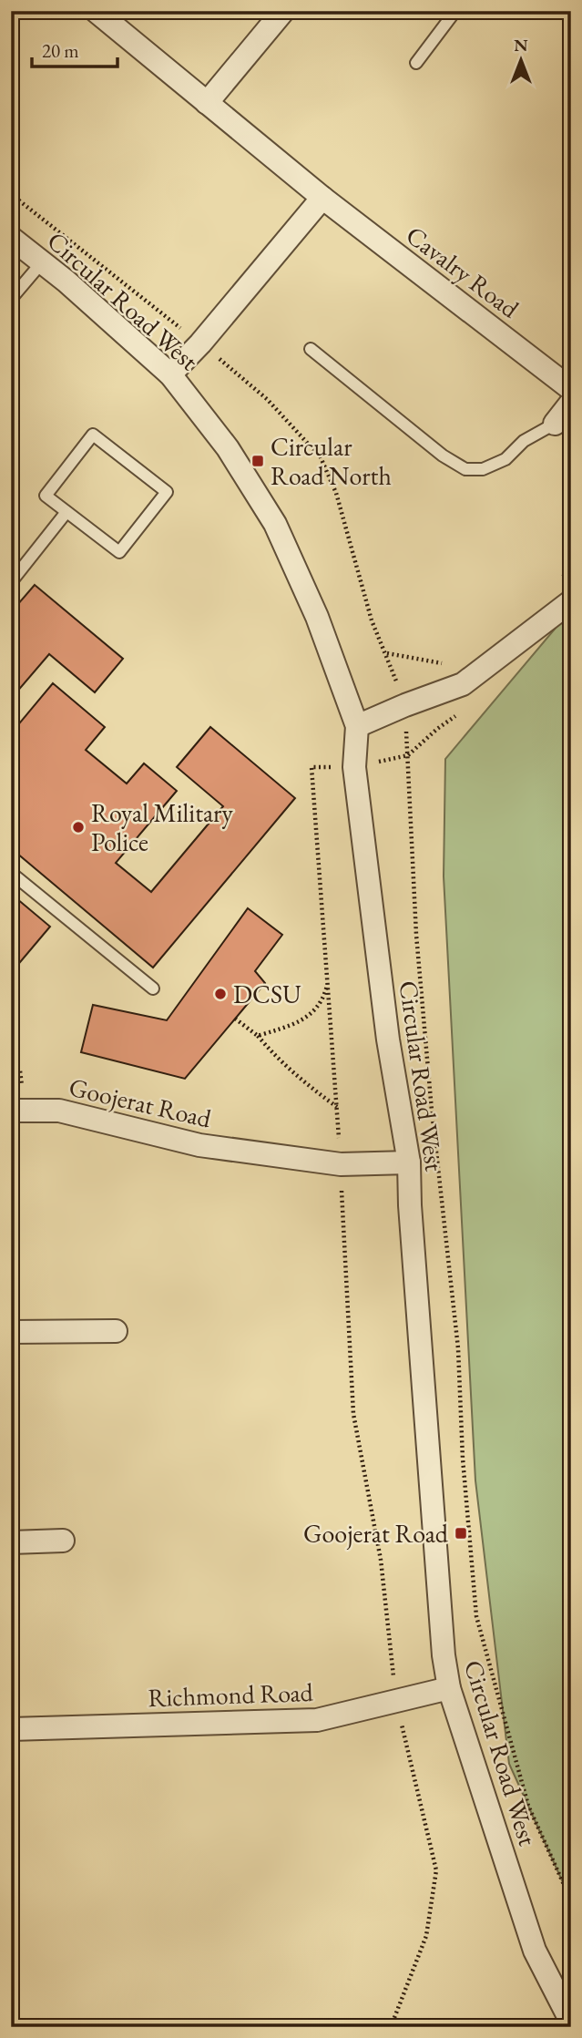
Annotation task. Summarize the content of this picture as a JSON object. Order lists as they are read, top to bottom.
{
  "streets": {
    "street": [
      "Cavalry Road",
      "Circular Road West",
      "Goojerat Road",
      "Richmond Road"
    ]
  },
  "crossings": [
    ["Circular Road West", "Goojerat Road"],
    ["Circular Road West", "Richmond Road"]
  ],
  "places": {
    "transit": ["Circular Road North", "Goojerat Road"],
    "other": ["Royal Military Police", "DCSU"]
  },
  "scale_bar": "20 m",
  "north": "top"
}
